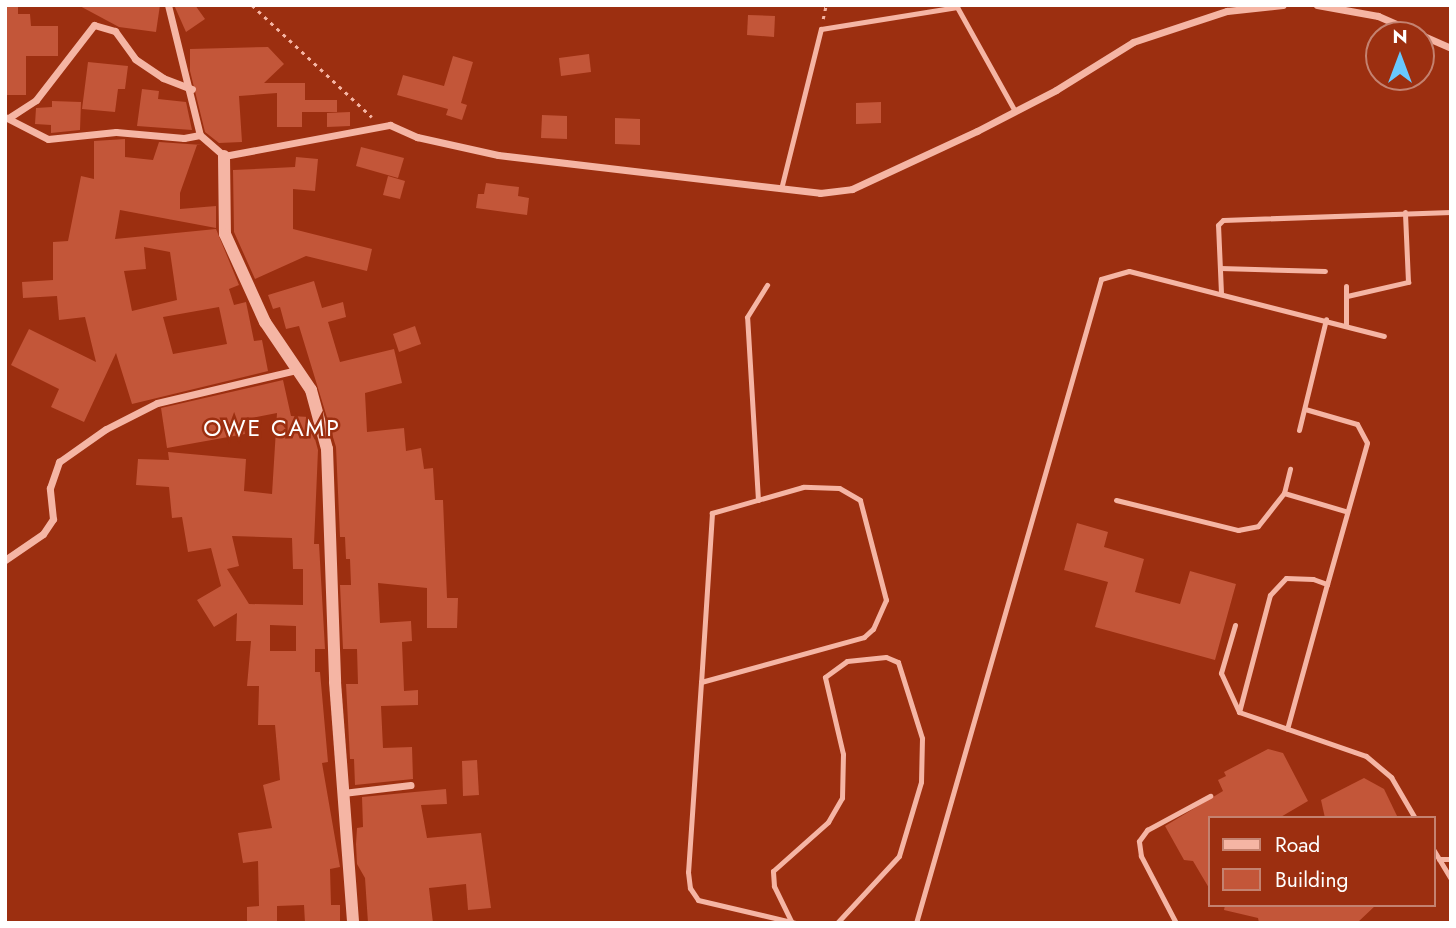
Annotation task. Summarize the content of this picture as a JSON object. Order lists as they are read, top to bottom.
{
  "districts": ["OWE CAMP"],
  "legend": ["Road", "Building"],
  "north": "top"
}
